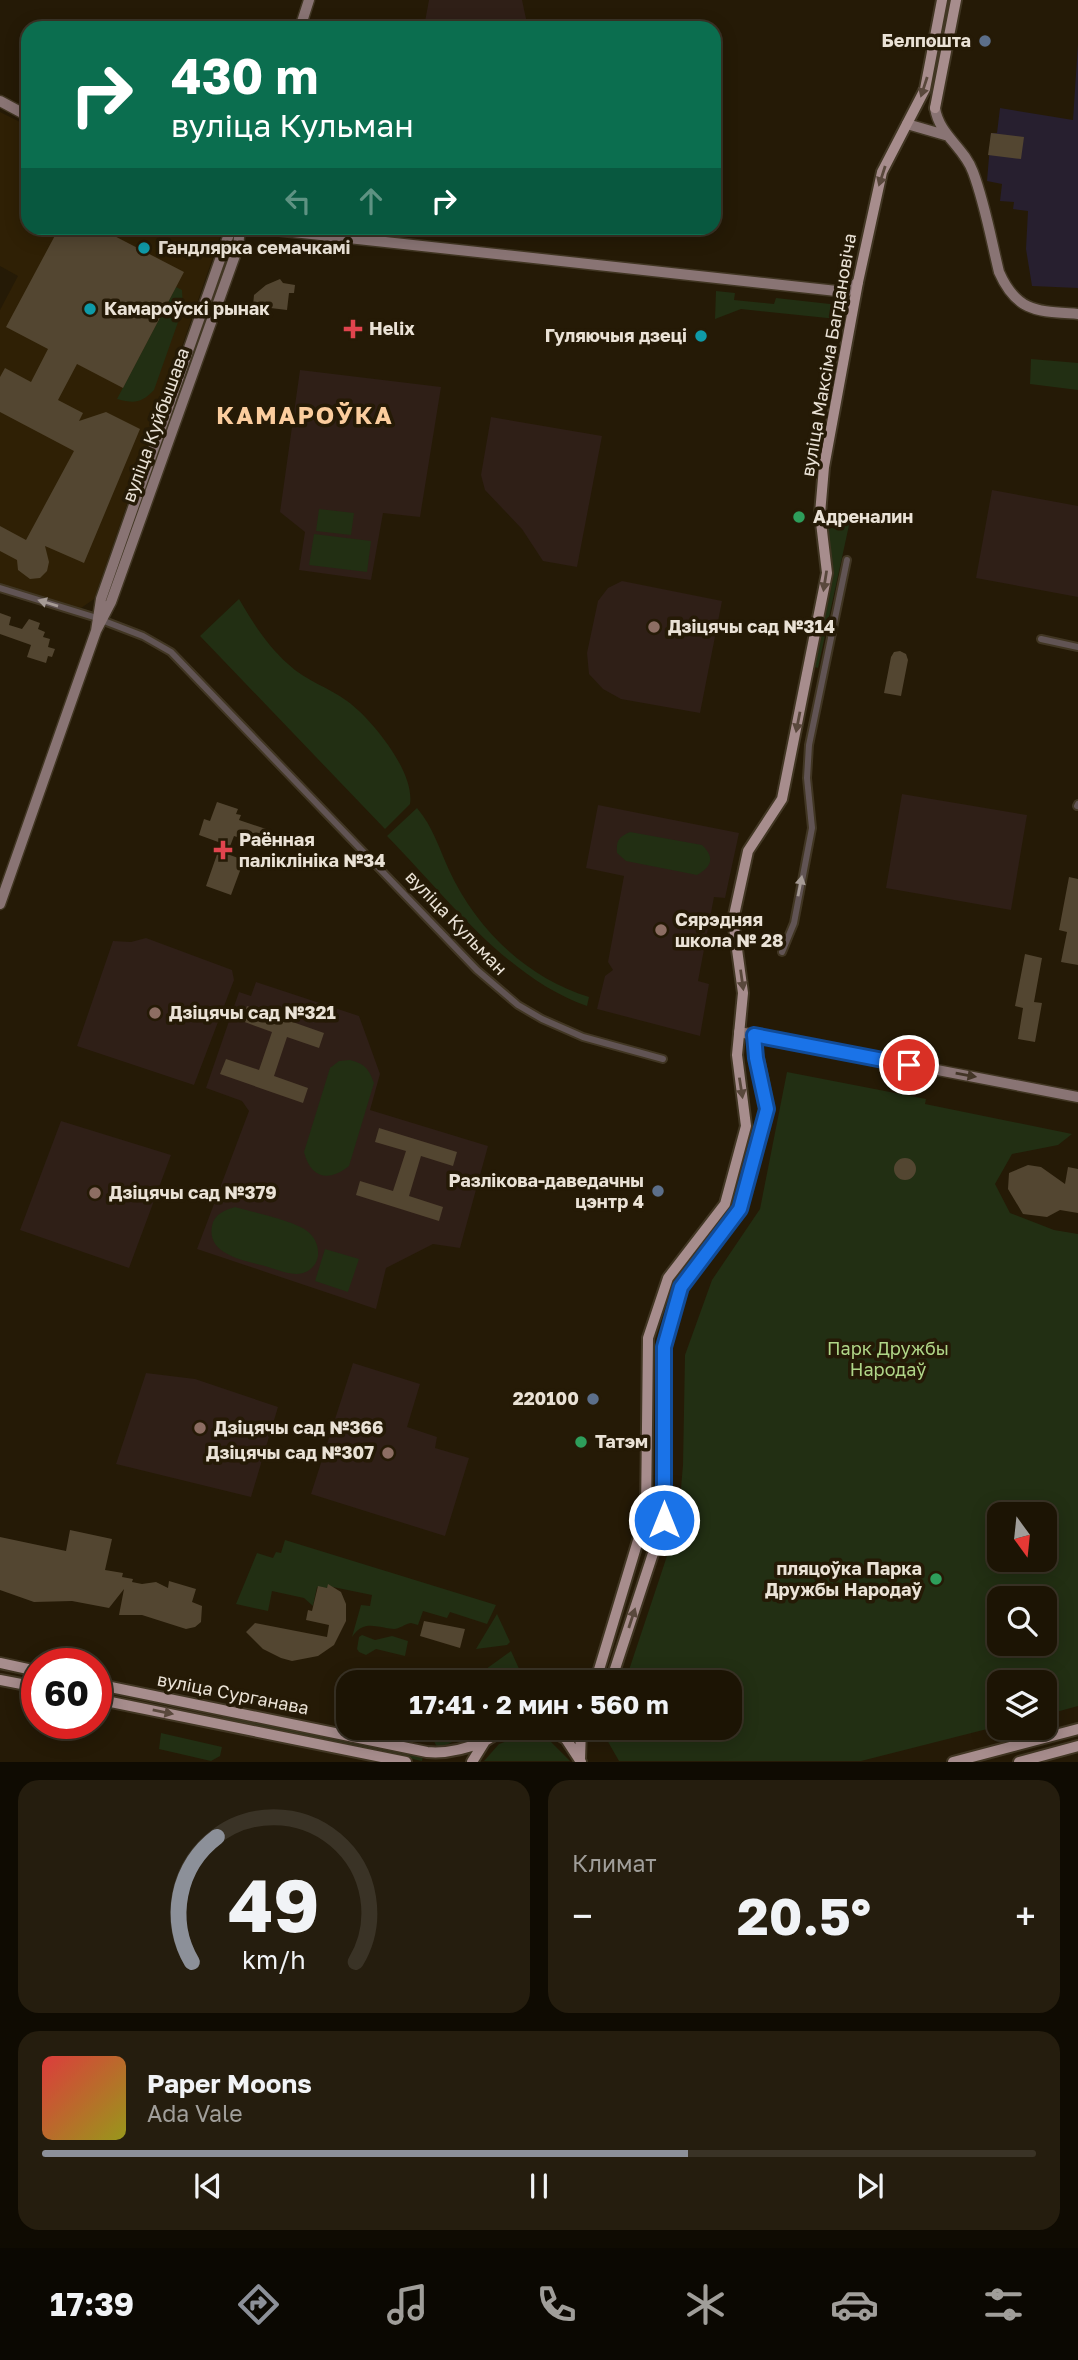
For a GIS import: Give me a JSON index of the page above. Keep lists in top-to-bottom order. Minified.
{"streets":{"main road":["вуліца Максіма Багдановіча","вуліца Куйбышава","вуліца Сурганава"],"street":["вуліца Кульман"]},"crossings":[["вуліца Куйбышава","вуліца Кульман"]],"districts":["КАМАРОЎКА"],"parks":["Парк Дружбы Народаў"],"places":{"other":["Белпошта","Гандлярка семачкамі","Камароўскі рынак","Гуляючыя дзеці","Адреналин","Дзіцячы сад №314","Сярэдняя школа № 28","Дзіцячы сад №321","Разлікова-даведачны цэнтр 4","Дзіцячы сад №379","220100","Дзіцячы сад №366","Татэм","Дзіцячы сад №307","пляцоўка Парка Дружбы Народаў"],"health":["Helix","Раённая паліклініка №34"]},"north":"bottom","page":{"turn":["430 m","вуліца Кульман"],"limit":"60","trip":"17:41 · 2 мин · 560 m","tile":"Климат","heat":["−","20.5°","+"],"song":["Paper Moons","Ada Vale"],"tabs":"17:39","gauge":["49","km/h"]}}
